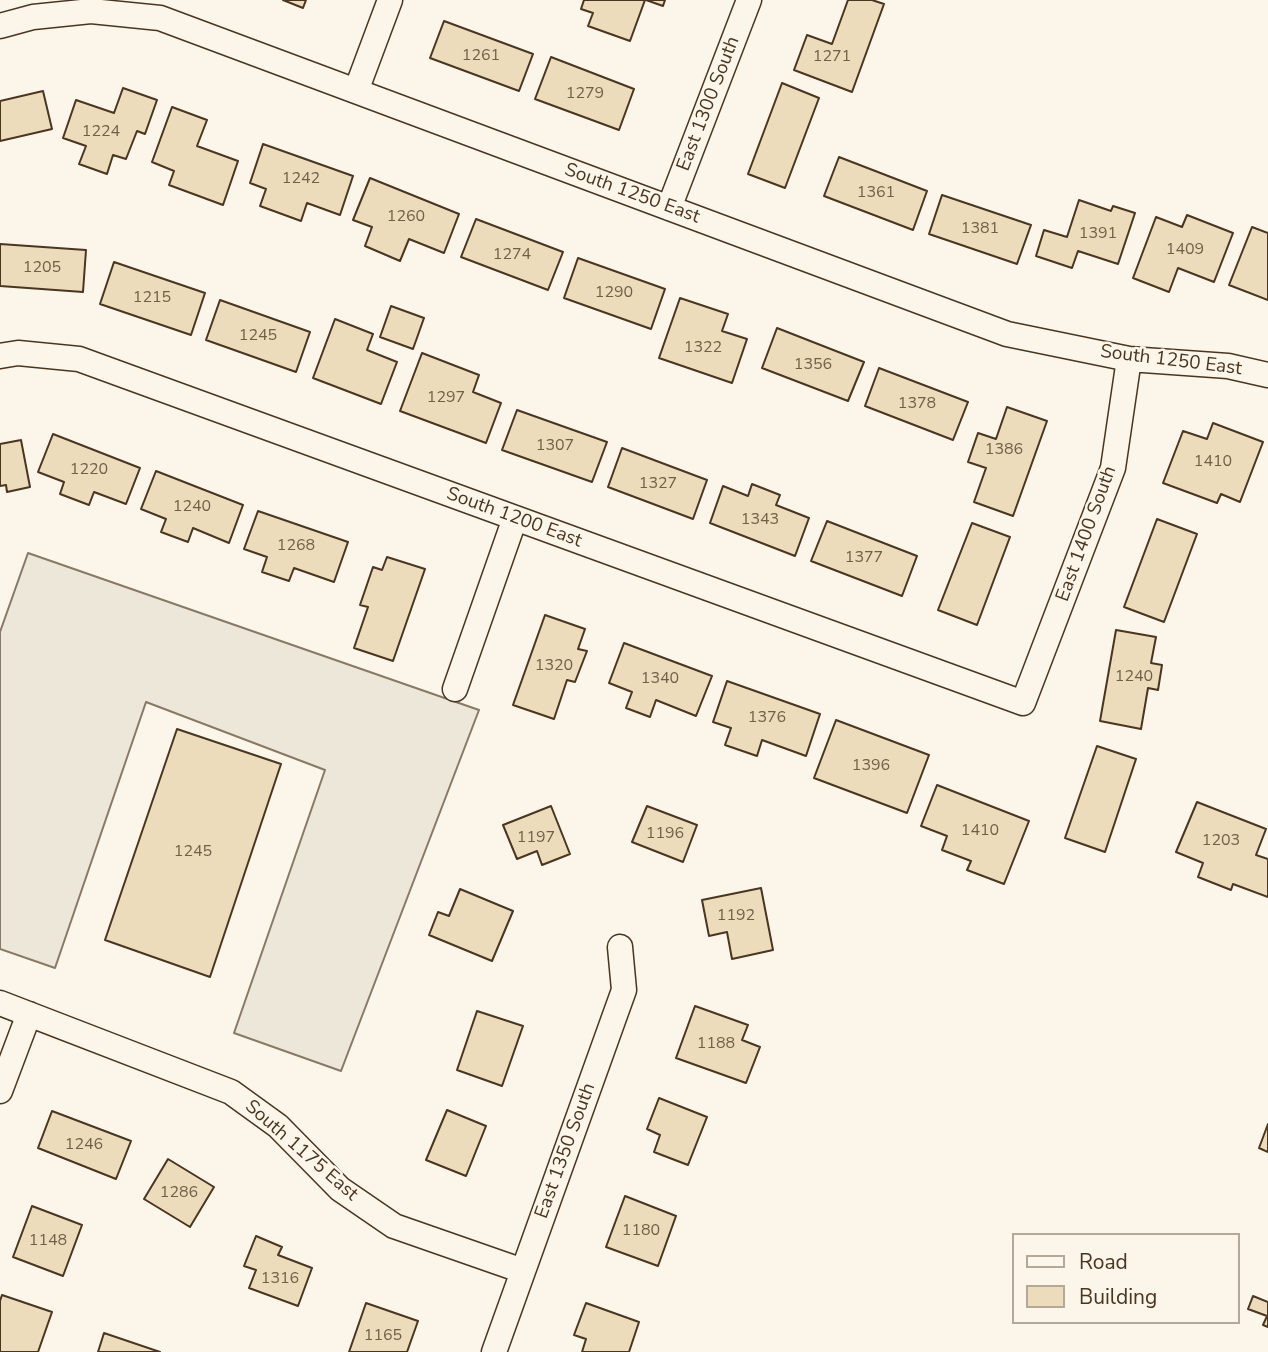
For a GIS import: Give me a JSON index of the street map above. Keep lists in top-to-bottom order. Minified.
{"streets":{"street":["East 1300 South","South 1250 East","South 1200 East","East 1400 South","South 1175 East","East 1350 South"]},"crossings":[["East 1300 South","South 1250 East"],["South 1250 East","East 1400 South"],["South 1200 East","East 1400 South"],["South 1175 East","East 1350 South"]],"house_numbers":["1261","1271","1279","1224","1242","1361","1260","1381","1391","1409","1274","1205","1290","1215","1245","1322","1356","1297","1378","1307","1386","1410","1220","1327","1240","1343","1268","1377","1320","1240","1340","1376","1396","1410","1196","1197","1203","1245","1192","1188","1246","1286","1180","1148","1316","1165"],"legend":["Road","Building"]}
